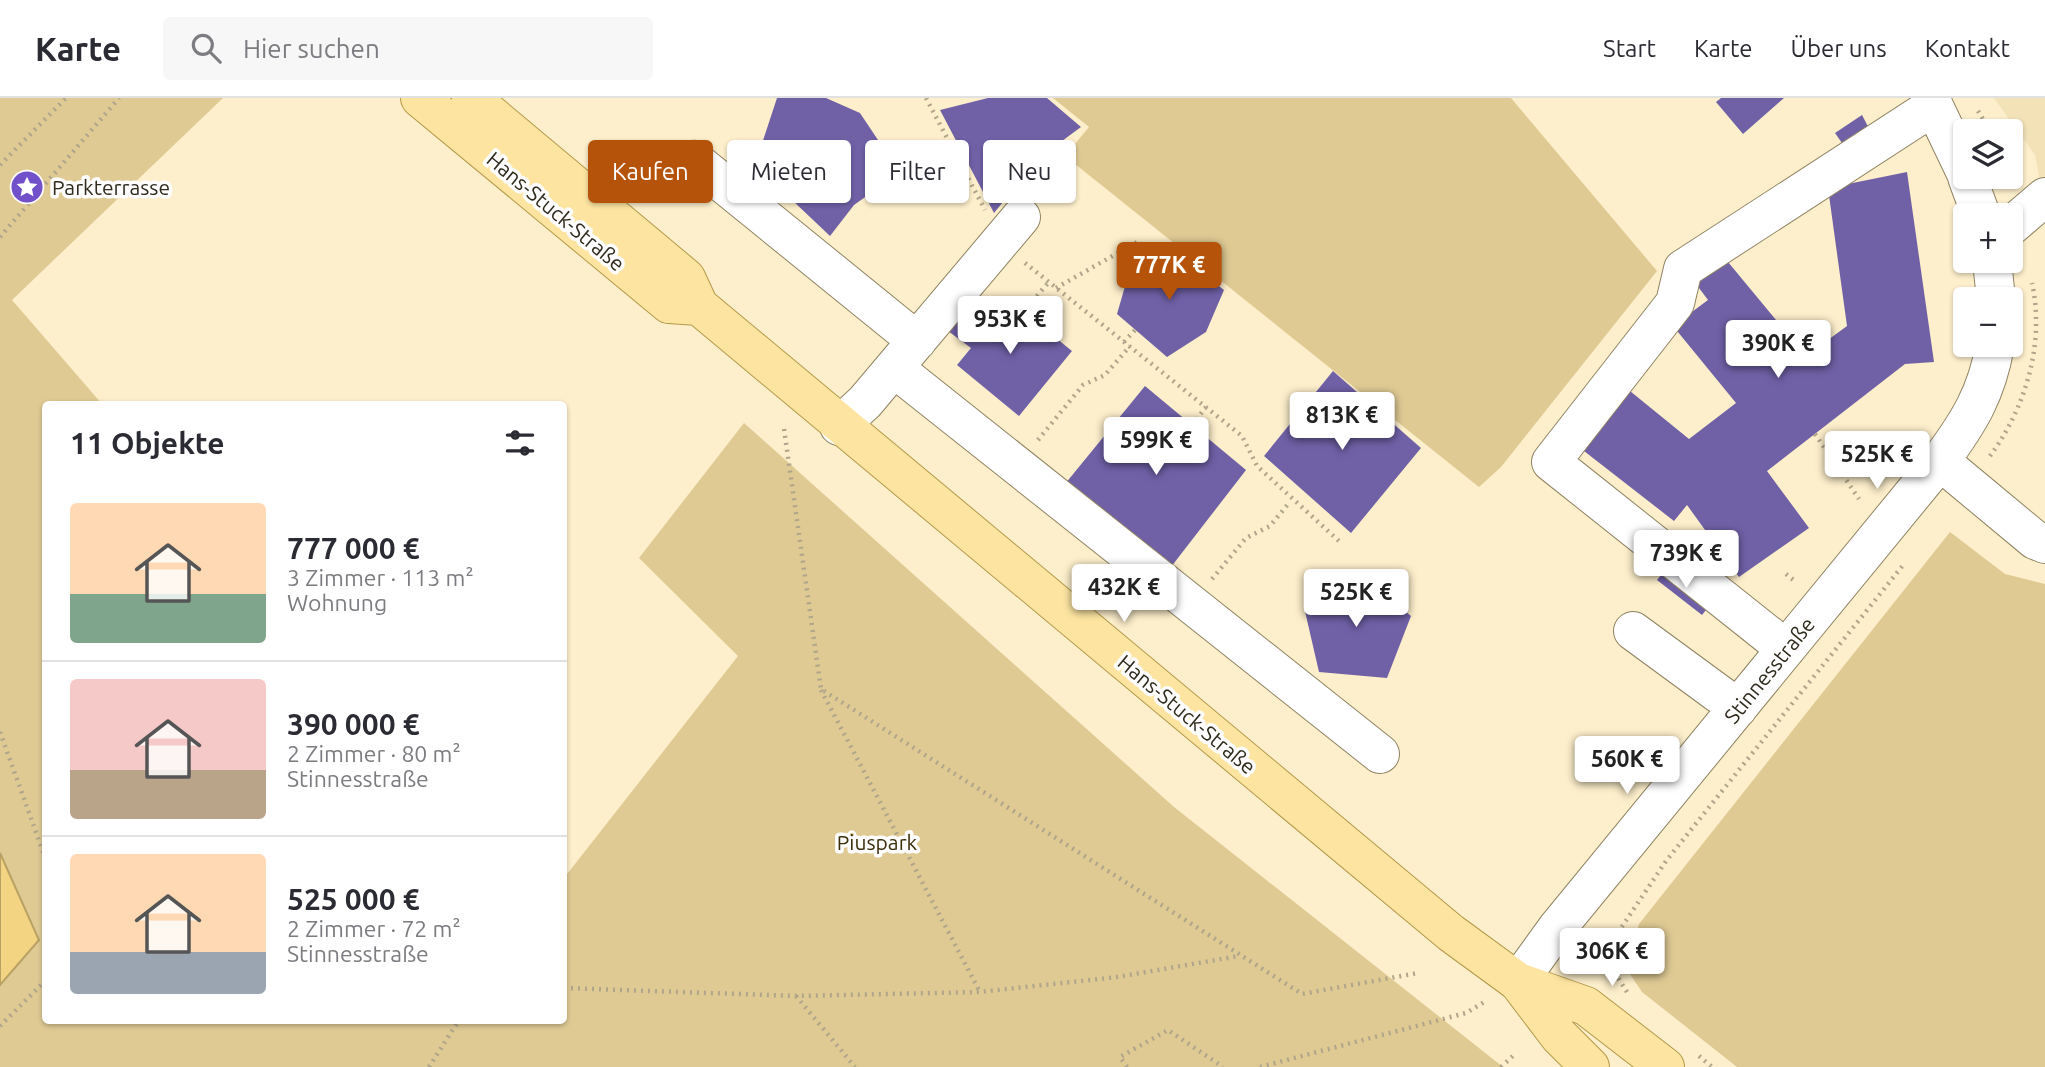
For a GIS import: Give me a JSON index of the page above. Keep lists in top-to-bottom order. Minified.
{"streets":{"main road":["Hans-Stuck-Straße"],"street":["Stinnesstraße"]},"crossings":[["Hans-Stuck-Straße","Stinnesstraße"]],"parks":["Piuspark"],"places":{"place":["Parkterrasse"]},"page":{"header":"Karte","search":"Hier suchen","nav":["Start","Karte","Über uns","Kontakt"],"map_buttons":["+","−"],"chip":["Kaufen","Mieten","Filter","Neu"],"price":["777K €","953K €","390K €","813K €","599K €","525K €","739K €","432K €","525K €","560K €","306K €"],"heading":"11 Objekte","list":[{"name":"777 000 €","note":"3 Zimmer · 113 m² · Wohnung"},{"name":"390 000 €","note":"2 Zimmer · 80 m² · Stinnesstraße"},{"name":"525 000 €","note":"2 Zimmer · 72 m² · Stinnesstraße"}]}}
